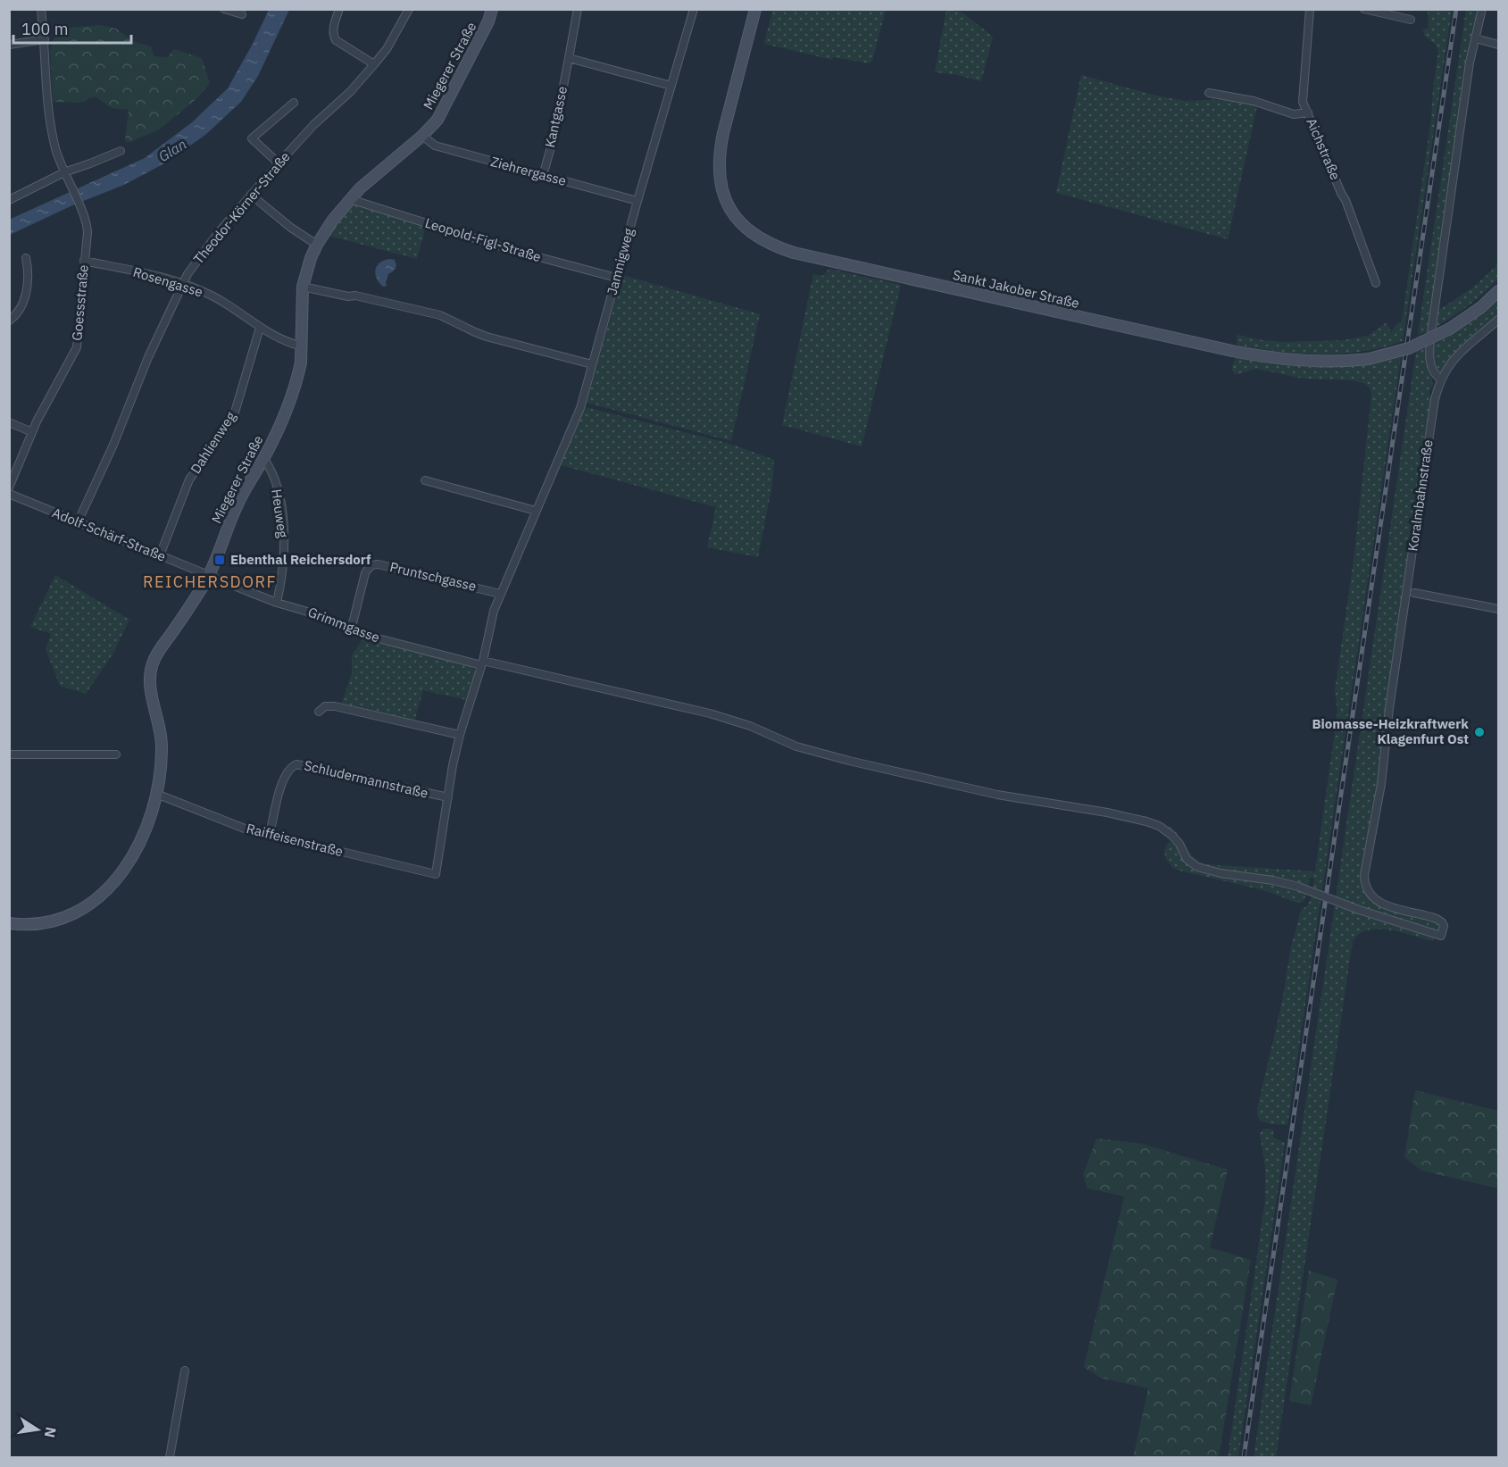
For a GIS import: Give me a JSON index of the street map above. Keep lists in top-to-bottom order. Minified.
{"streets":{"main road":["Miegerer Straße","Sankt Jakober Straße"],"street":["Kantgasse","Aichstraße","Ziehrergasse","Theodor-Körner-Straße","Leopold-Figl-Straße","Jamnigweg","Rosengasse","Goessstraße","Dahlienweg","Koralmbahnstraße","Heuweg","Adolf-Schärf-Straße","Pruntschgasse","Grimmgasse","Schludermannstraße","Raiffeisenstraße"]},"crossings":[["Miegerer Straße","Ziehrergasse"],["Miegerer Straße","Leopold-Figl-Straße"],["Miegerer Straße","Rosengasse"],["Miegerer Straße","Heuweg"],["Miegerer Straße","Adolf-Schärf-Straße"],["Miegerer Straße","Grimmgasse"],["Miegerer Straße","Raiffeisenstraße"],["Kantgasse","Ziehrergasse"],["Ziehrergasse","Jamnigweg"],["Theodor-Körner-Straße","Rosengasse"],["Theodor-Körner-Straße","Adolf-Schärf-Straße"],["Leopold-Figl-Straße","Jamnigweg"],["Jamnigweg","Pruntschgasse"],["Jamnigweg","Grimmgasse"],["Jamnigweg","Schludermannstraße"],["Jamnigweg","Raiffeisenstraße"],["Rosengasse","Goessstraße"],["Rosengasse","Dahlienweg"],["Dahlienweg","Adolf-Schärf-Straße"],["Koralmbahnstraße","Grimmgasse"],["Heuweg","Grimmgasse"],["Adolf-Schärf-Straße","Grimmgasse"],["Pruntschgasse","Grimmgasse"],["Schludermannstraße","Raiffeisenstraße"]],"districts":["REICHERSDORF"],"water":["Glan"],"places":{"transit":["Ebenthal Reichersdorf"],"other":["Biomasse-Heizkraftwerk Klagenfurt Ost"]},"scale_bar":"100 m","north":"right"}
